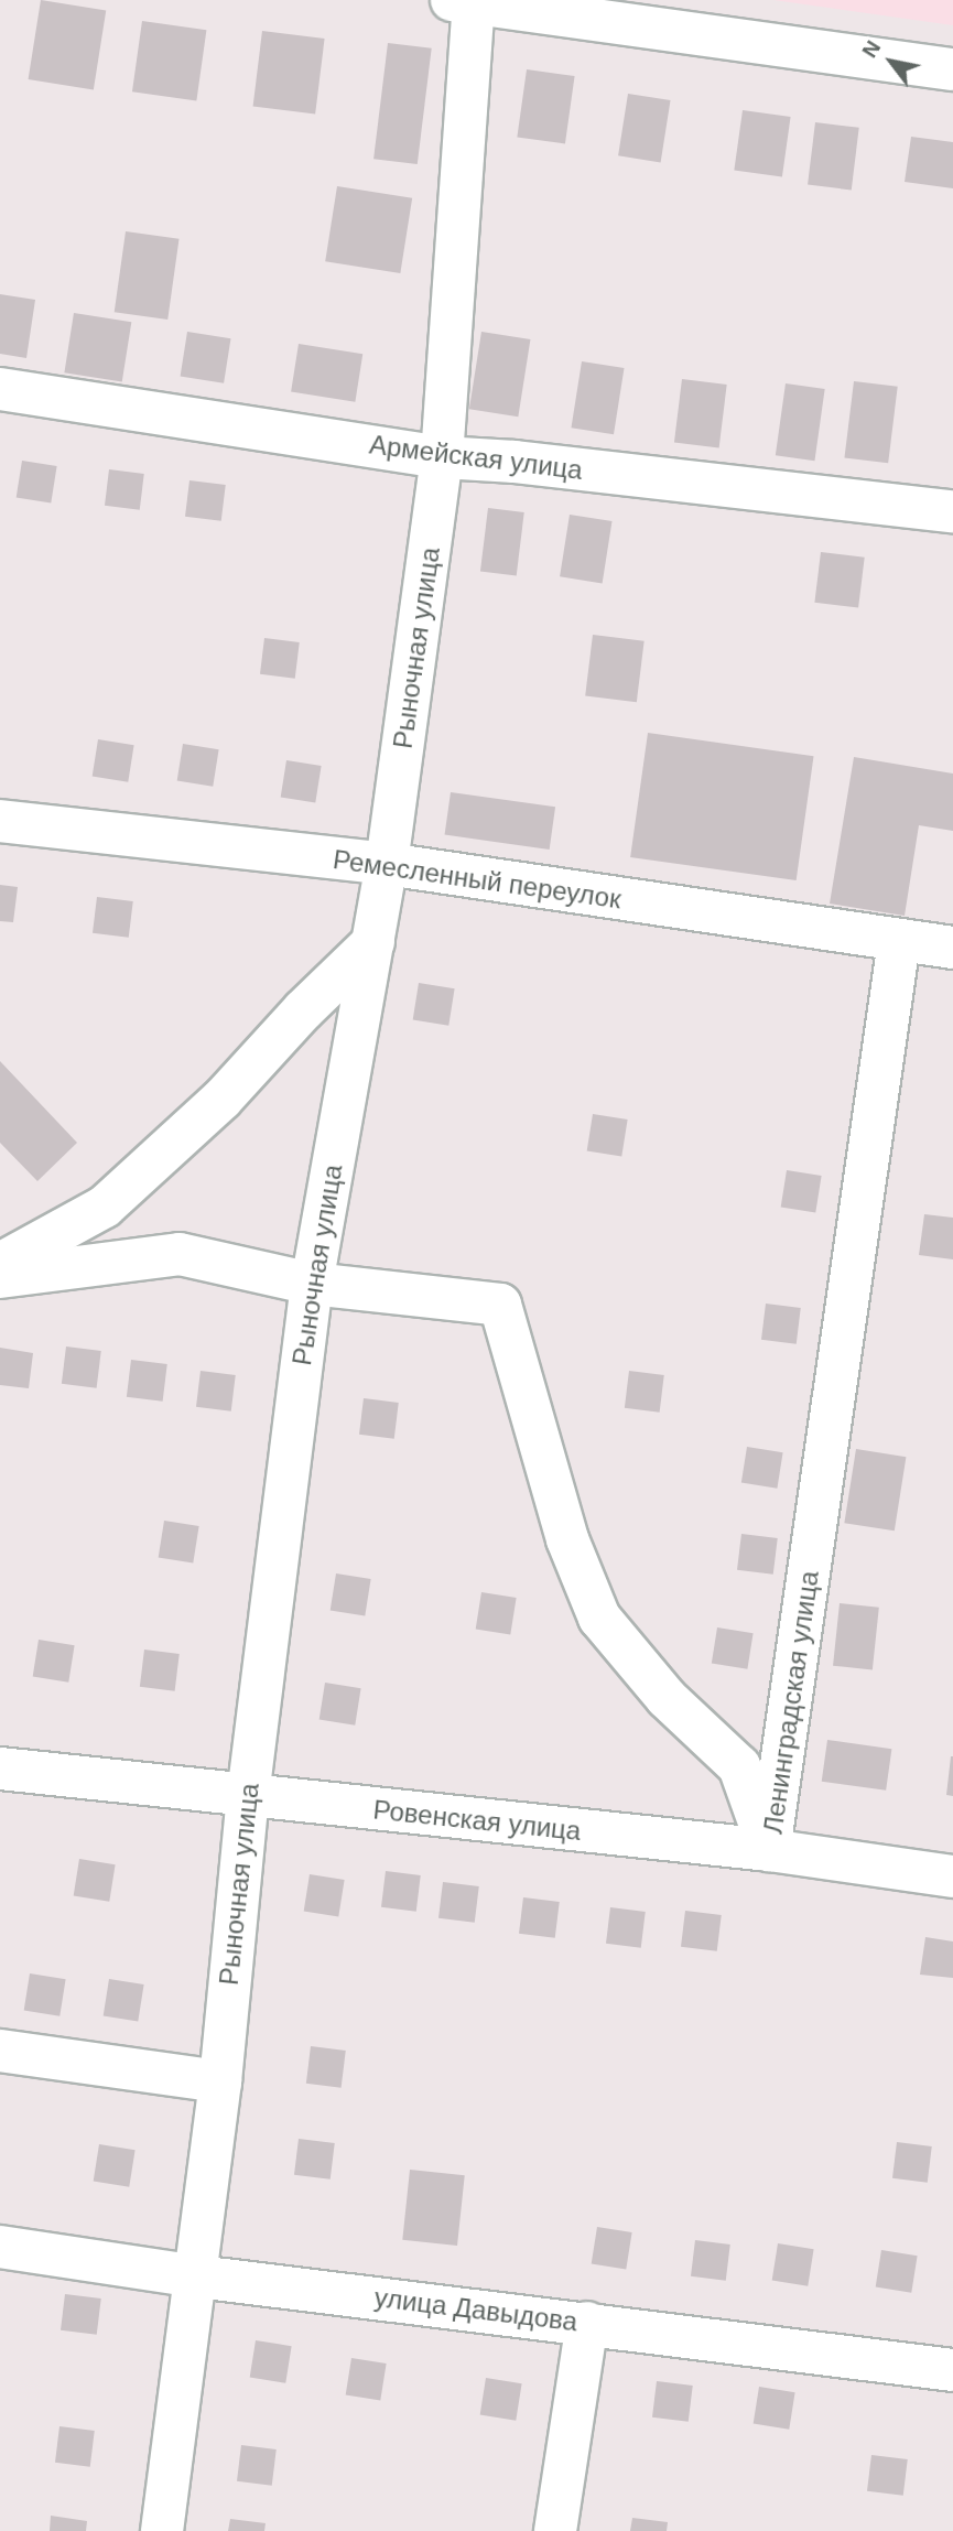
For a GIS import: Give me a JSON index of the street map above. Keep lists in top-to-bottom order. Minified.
{"streets":{"street":["Армейская улица","Рыночная улица","Ремесленный переулок","Ленинградская улица","Ровенская улица","улица Давыдова"]},"crossings":[["Армейская улица","Рыночная улица"],["Рыночная улица","Ремесленный переулок"],["Рыночная улица","Ленинградская улица"],["Рыночная улица","Ровенская улица"],["Рыночная улица","улица Давыдова"],["Ремесленный переулок","Ленинградская улица"],["Ленинградская улица","Ровенская улица"]],"north":"top left"}
